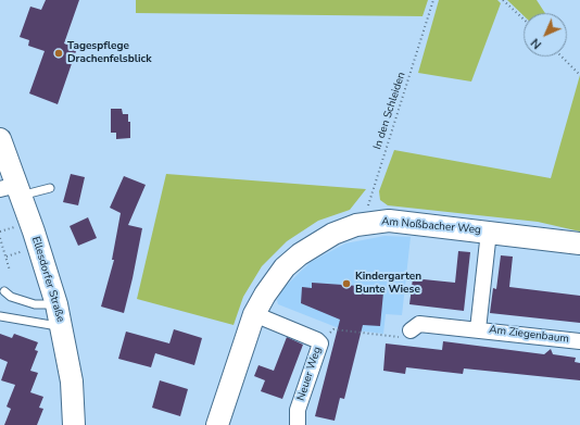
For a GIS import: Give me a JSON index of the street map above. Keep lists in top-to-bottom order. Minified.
{"streets":{"street":["Am Noßbacher Weg","Ellesdorfer Straße","Am Ziegenbaum","Neuer Weg"],"path":["In den Schleiden"]},"crossings":[["In den Schleiden","Am Noßbacher Weg"],["Am Noßbacher Weg","Am Ziegenbaum"],["Am Noßbacher Weg","Neuer Weg"]],"places":["Tagespflege Drachenfelsblick","Kindergarten Bunte Wiese"],"north":"bottom left"}
